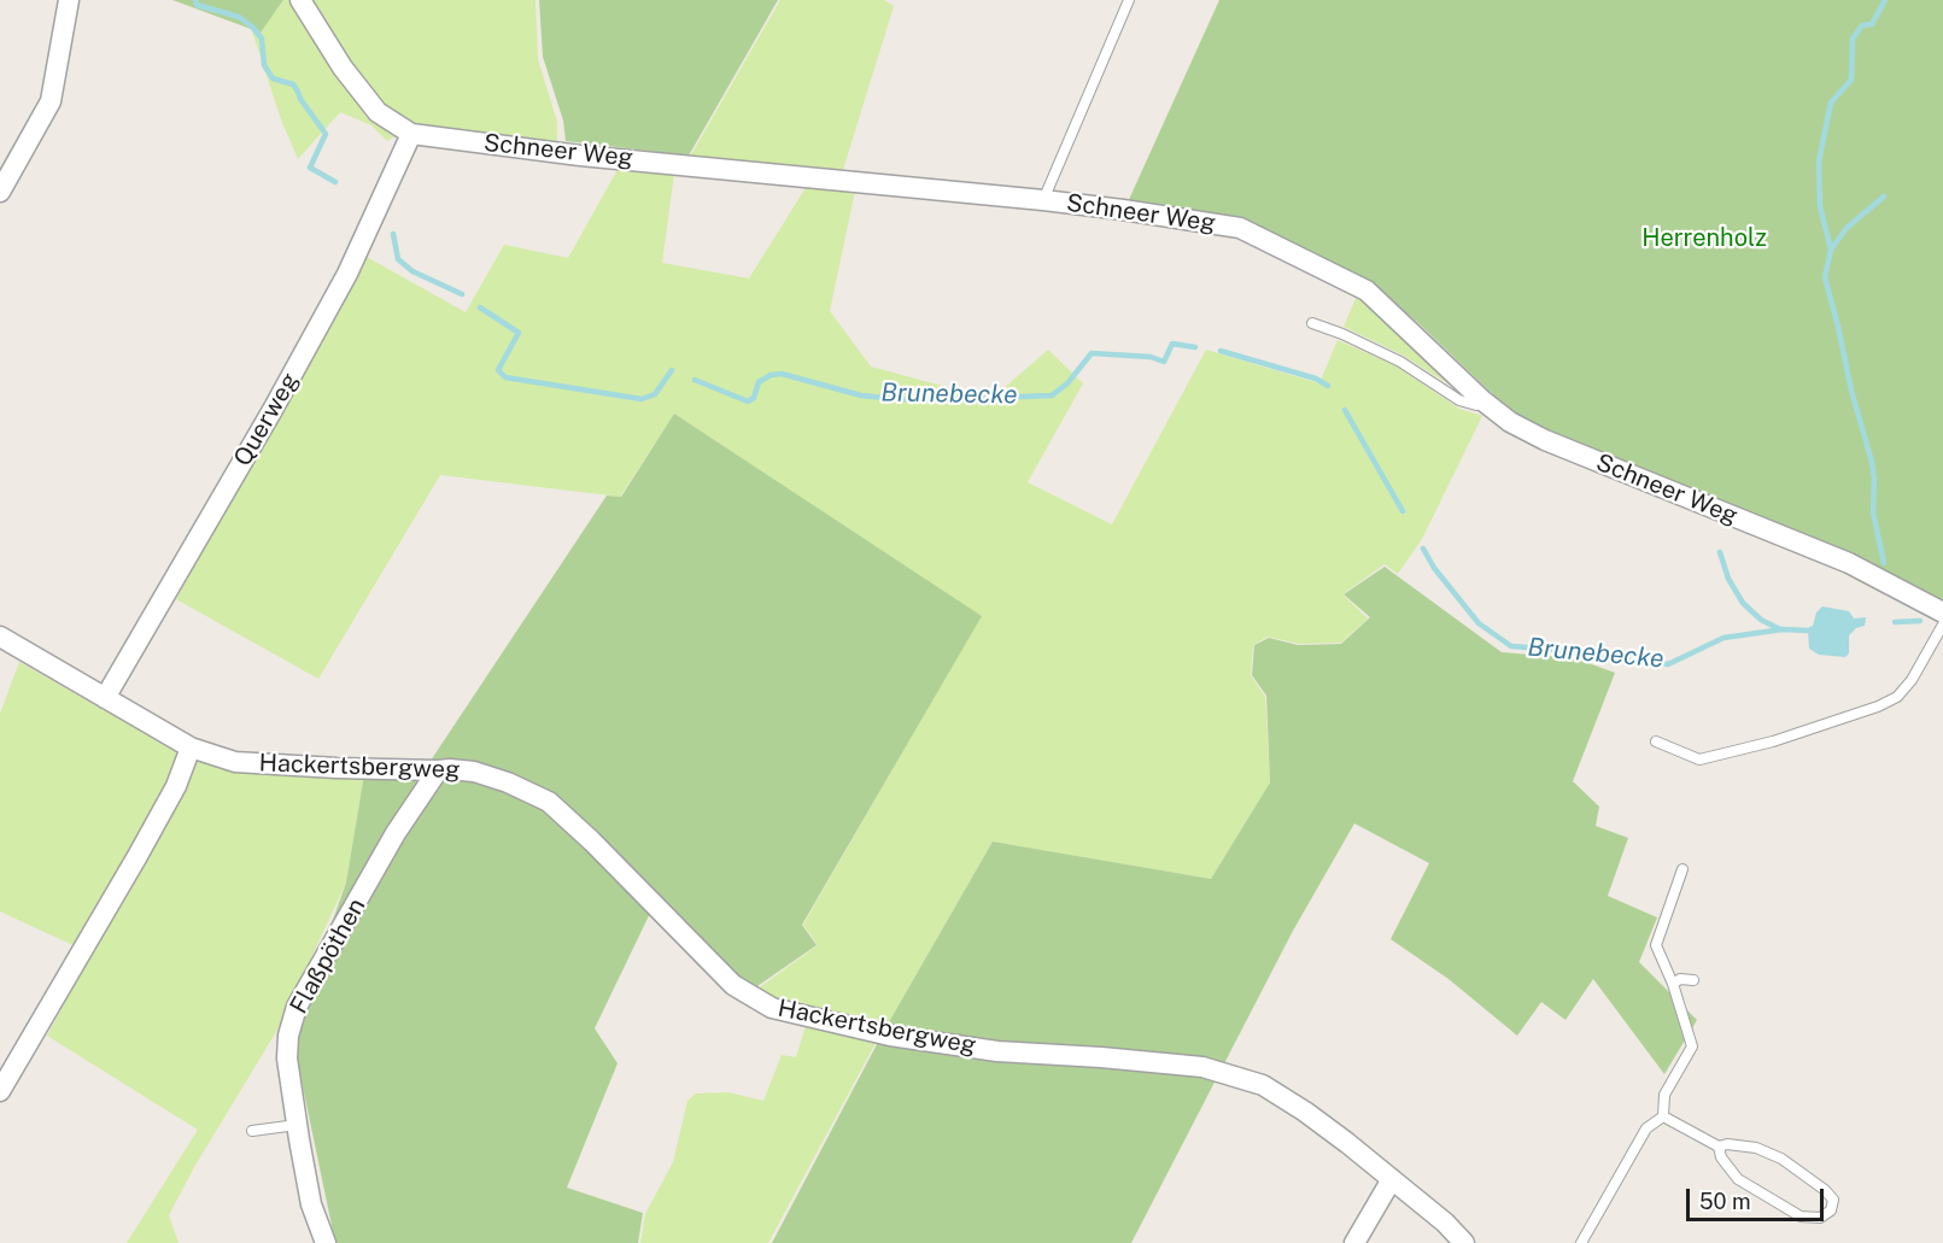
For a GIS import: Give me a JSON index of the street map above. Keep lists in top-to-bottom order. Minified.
{"streets":{"street":["Schneer Weg","Querweg","Hackertsbergweg","Flaßpöthen"]},"crossings":[["Schneer Weg","Querweg"],["Querweg","Hackertsbergweg"],["Hackertsbergweg","Flaßpöthen"]],"water":["Brunebecke"],"parks":["Herrenholz"],"scale_bar":"50 m"}
